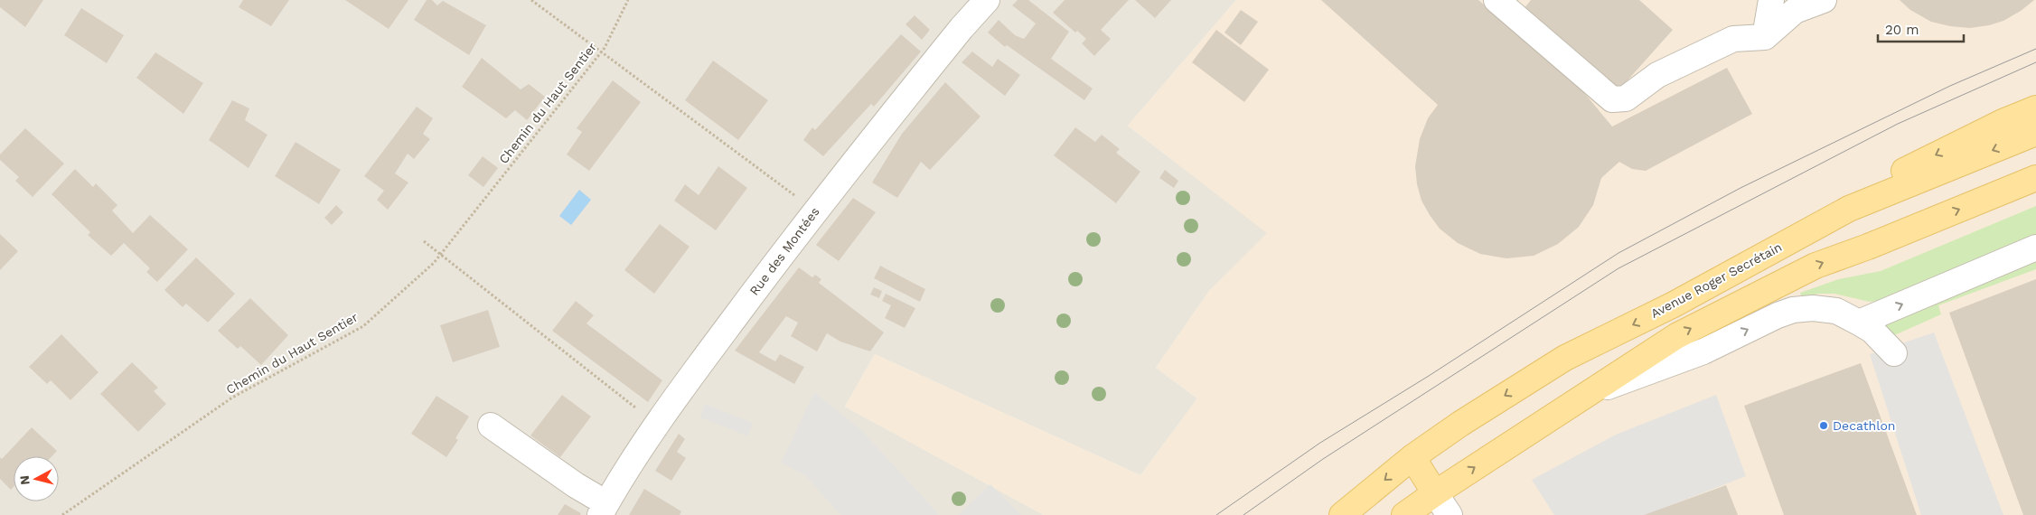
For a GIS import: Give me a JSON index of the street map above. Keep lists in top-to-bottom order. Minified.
{"streets":{"main road":["Avenue Roger Secrétain"],"street":["Rue des Montées"],"path":["Chemin du Haut Sentier"]},"places":["Decathlon"],"scale_bar":"20 m","north":"left"}
